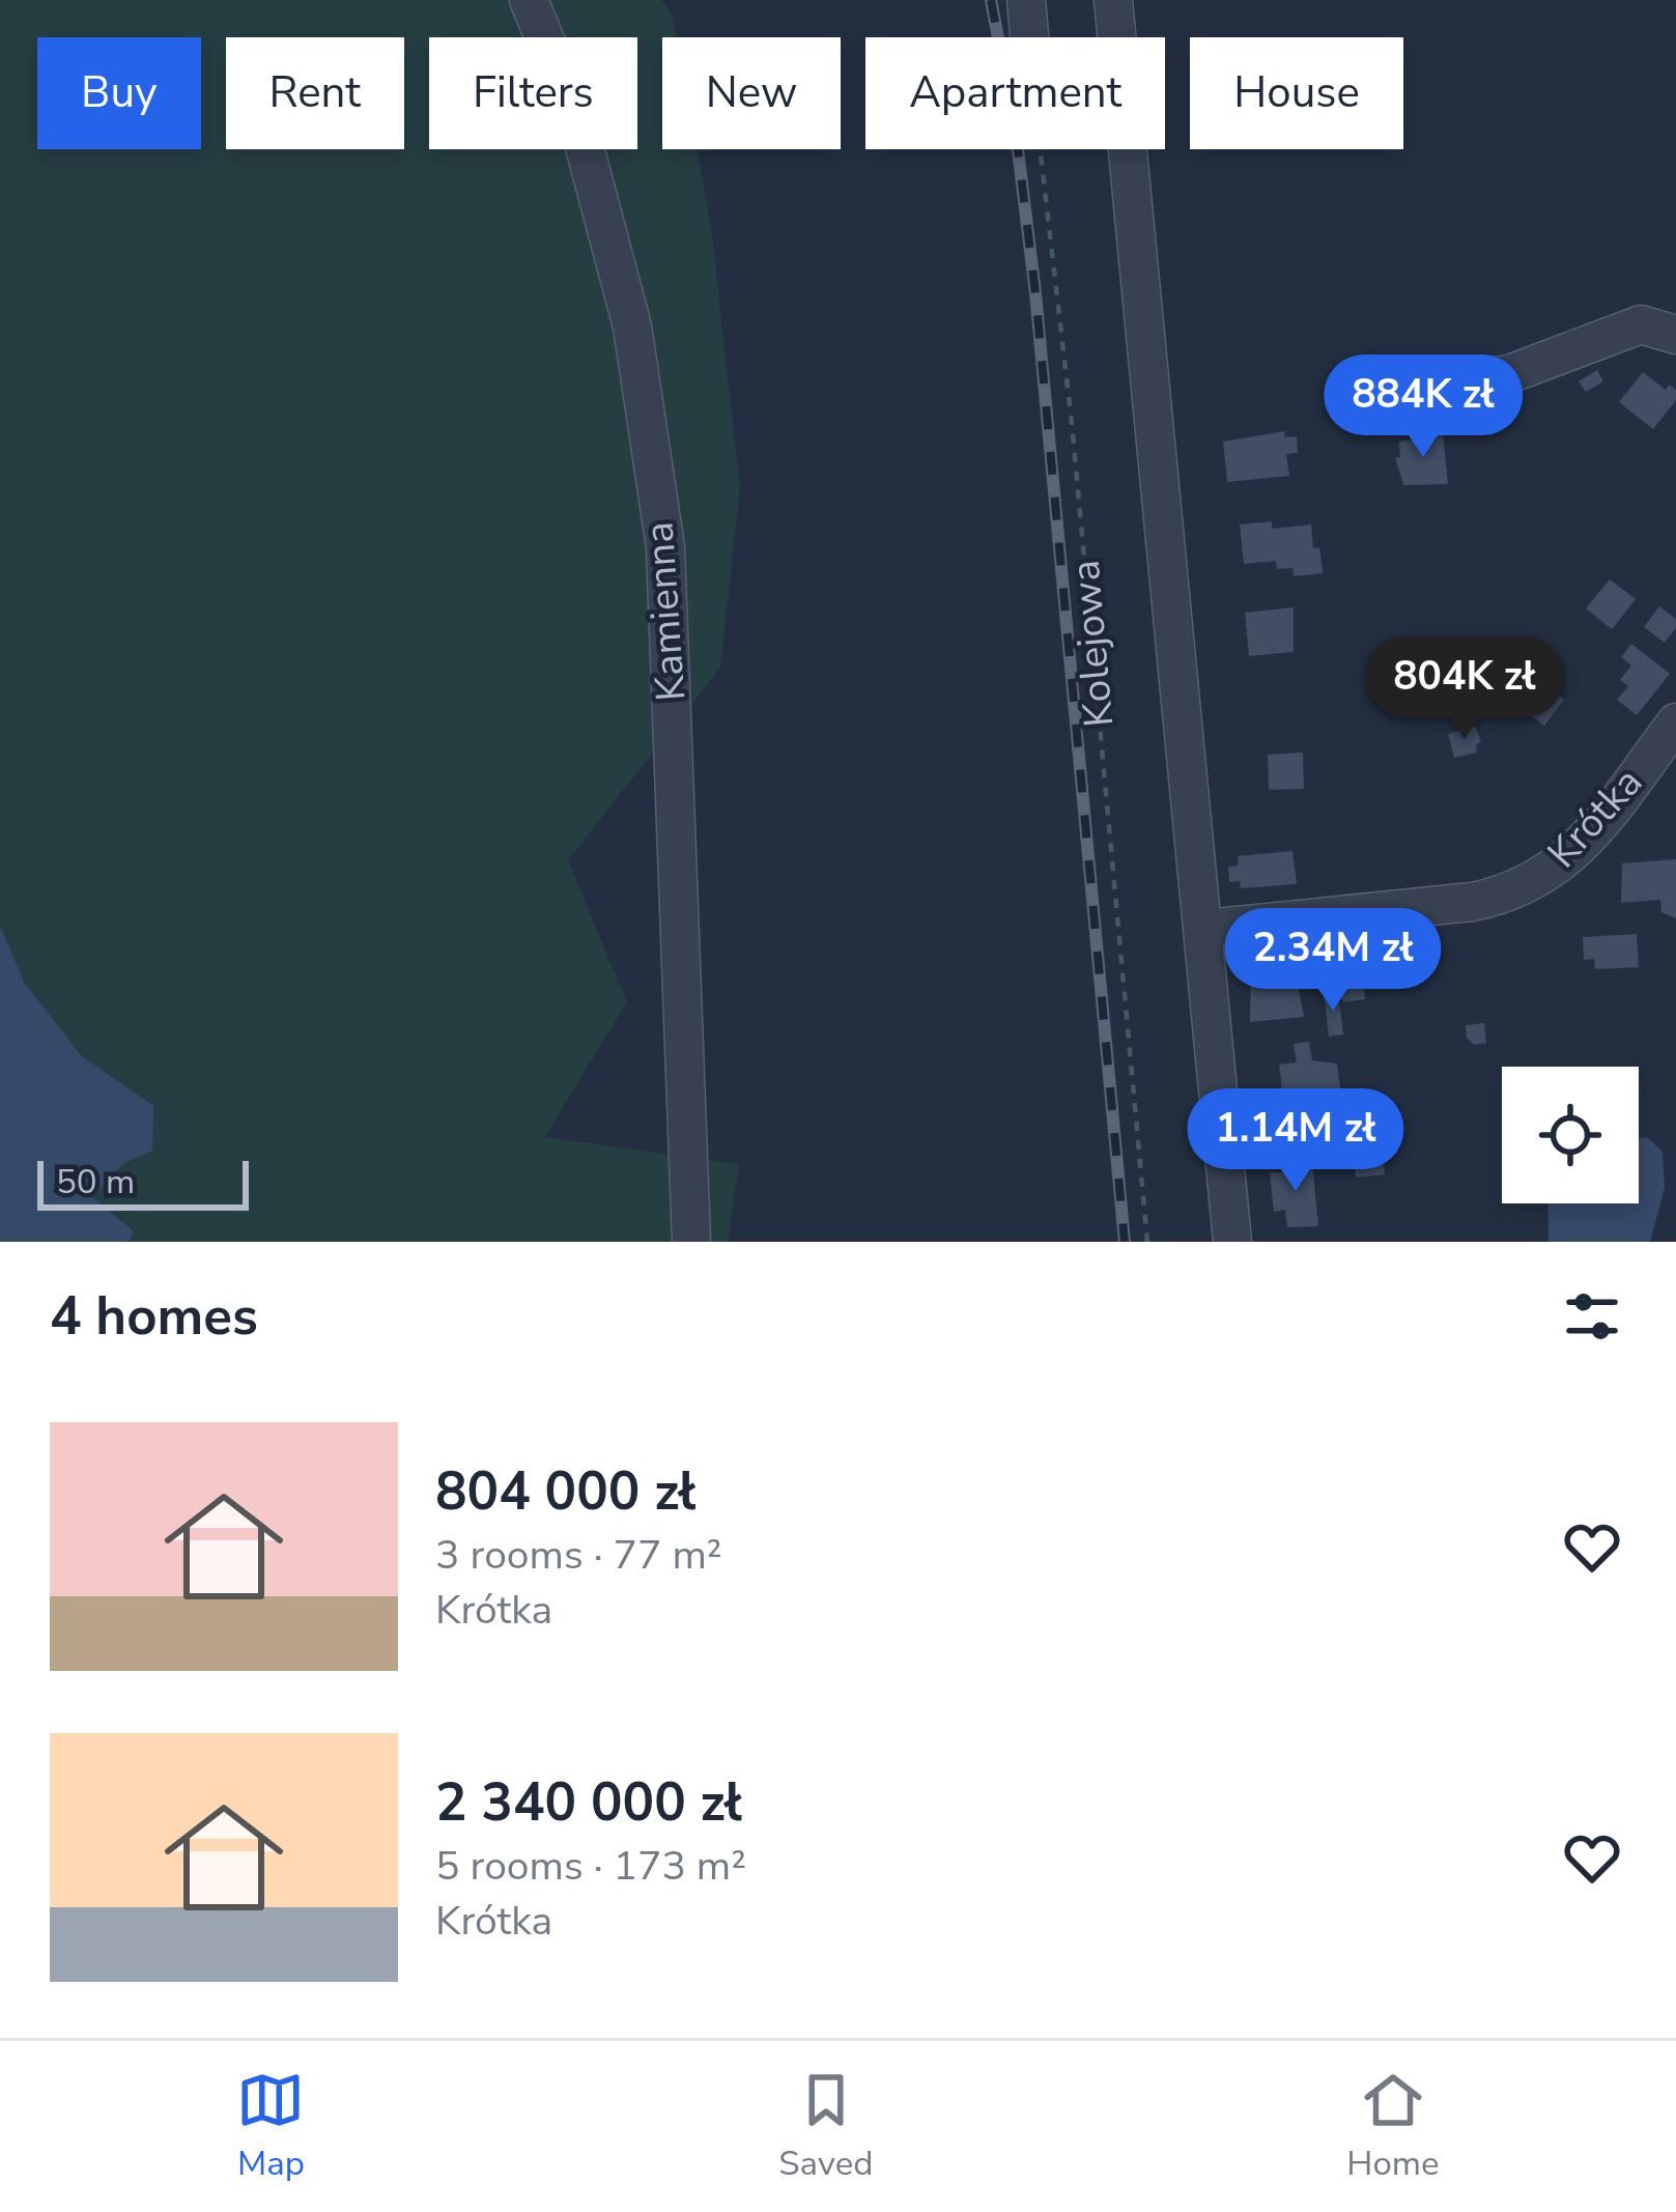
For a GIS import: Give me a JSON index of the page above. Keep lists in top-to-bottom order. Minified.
{"streets":{"street":["Kamienna","Kolejowa","Krótka"]},"crossings":[["Kolejowa","Krótka"]],"scale_bar":"50 m","page":{"chip":["Buy","Rent","Filters","New","Apartment","House"],"price":["884K zł","804K zł","2.34M zł","1.14M zł"],"scale":"50 m","heading":"4 homes","list":[{"name":"804 000 zł","note":"3 rooms · 77 m² · Krótka"},{"name":"2 340 000 zł","note":"5 rooms · 173 m² · Krótka"}],"tabs":["Map","Saved","Home"]}}
